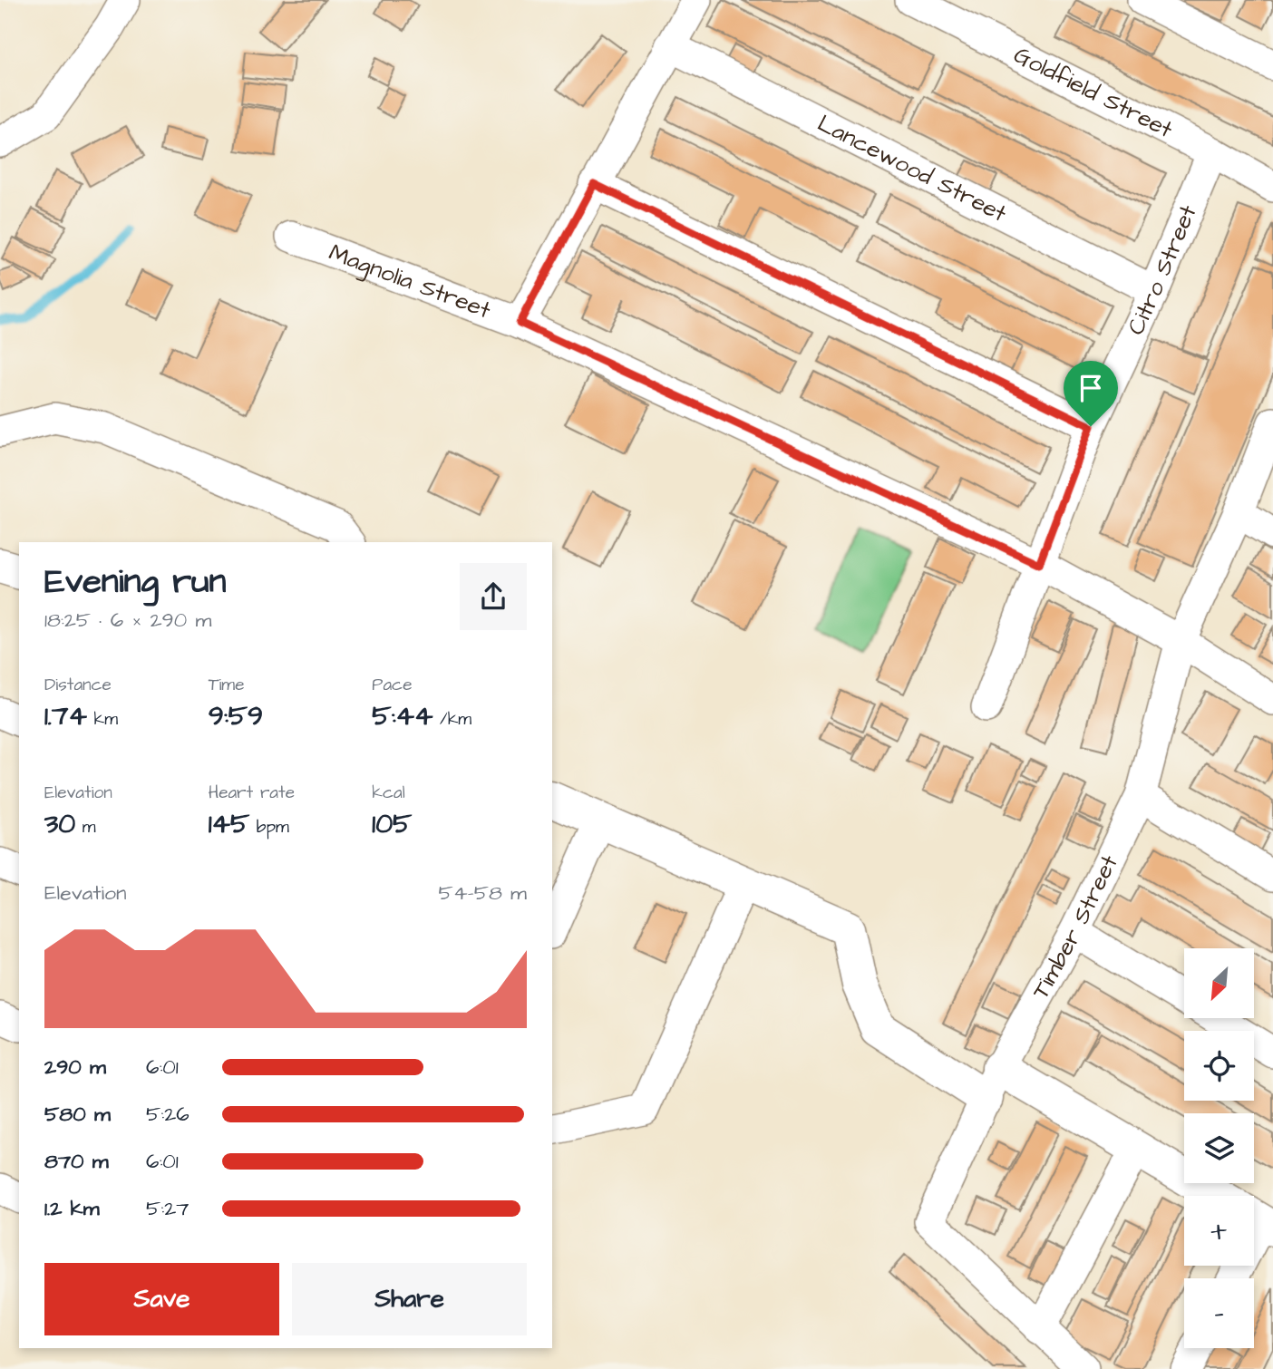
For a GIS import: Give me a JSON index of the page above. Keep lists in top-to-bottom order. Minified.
{"streets":{"street":["Goldfield Street","Lancewood Street","Citro Street","Magnolia Street","Timber Street"]},"crossings":[["Goldfield Street","Citro Street"],["Lancewood Street","Citro Street"],["Citro Street","Magnolia Street"],["Magnolia Street","Timber Street"]],"north":"bottom left","page":{"heading":["Evening run","18:25 · 6 × 290 m"],"stats":[["Distance","1.74 km"],["Time","9:59"],["Pace","5:44 /km"],["Elevation","30 m"],["Heart rate","145 bpm"],["kcal","105"]],"chart":["Elevation","54–58 m"],"map_buttons":["+","−"],"list":[{"name":"290 m","note":"6:01"},{"name":"580 m","note":"5:26"},{"name":"870 m","note":"6:01"},{"name":"1.2 km","note":"5:27"}],"buttons":["Save","Share"]}}
